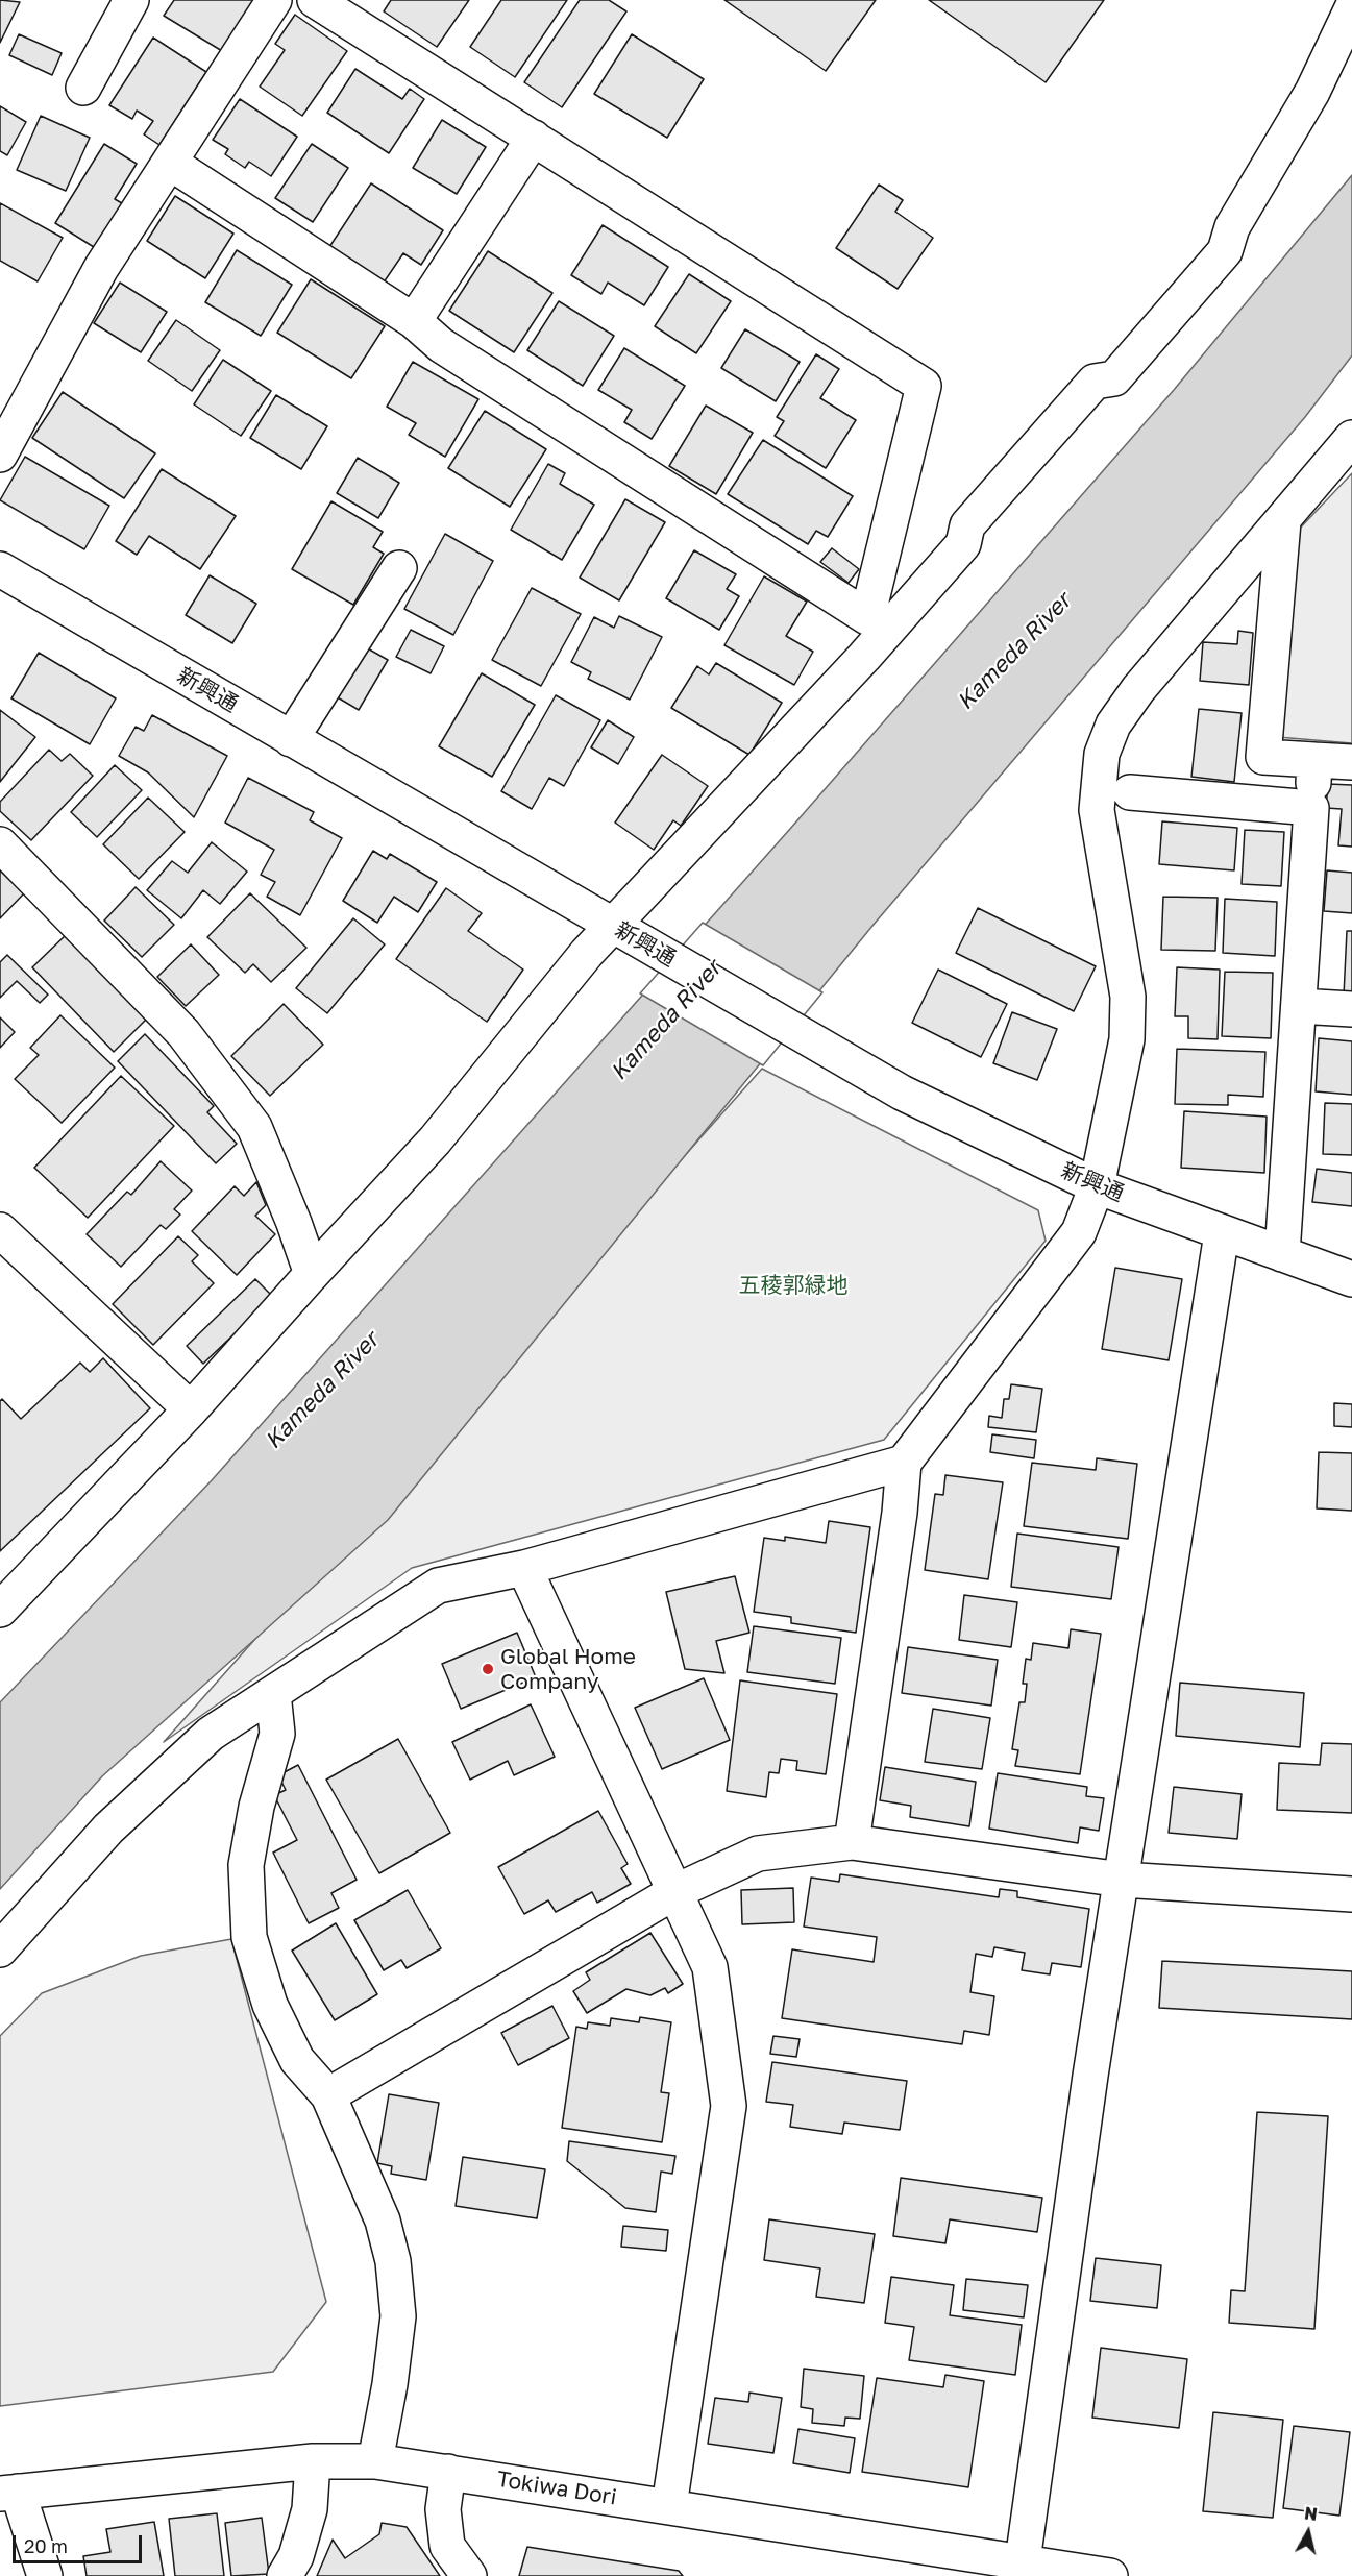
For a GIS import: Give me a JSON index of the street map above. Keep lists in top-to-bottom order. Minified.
{"streets":{"street":["新興通","Tokiwa Dori"]},"water":["Kameda River"],"parks":["五稜郭緑地"],"places":["Global Home Company"],"scale_bar":"20 m","north":"top"}
